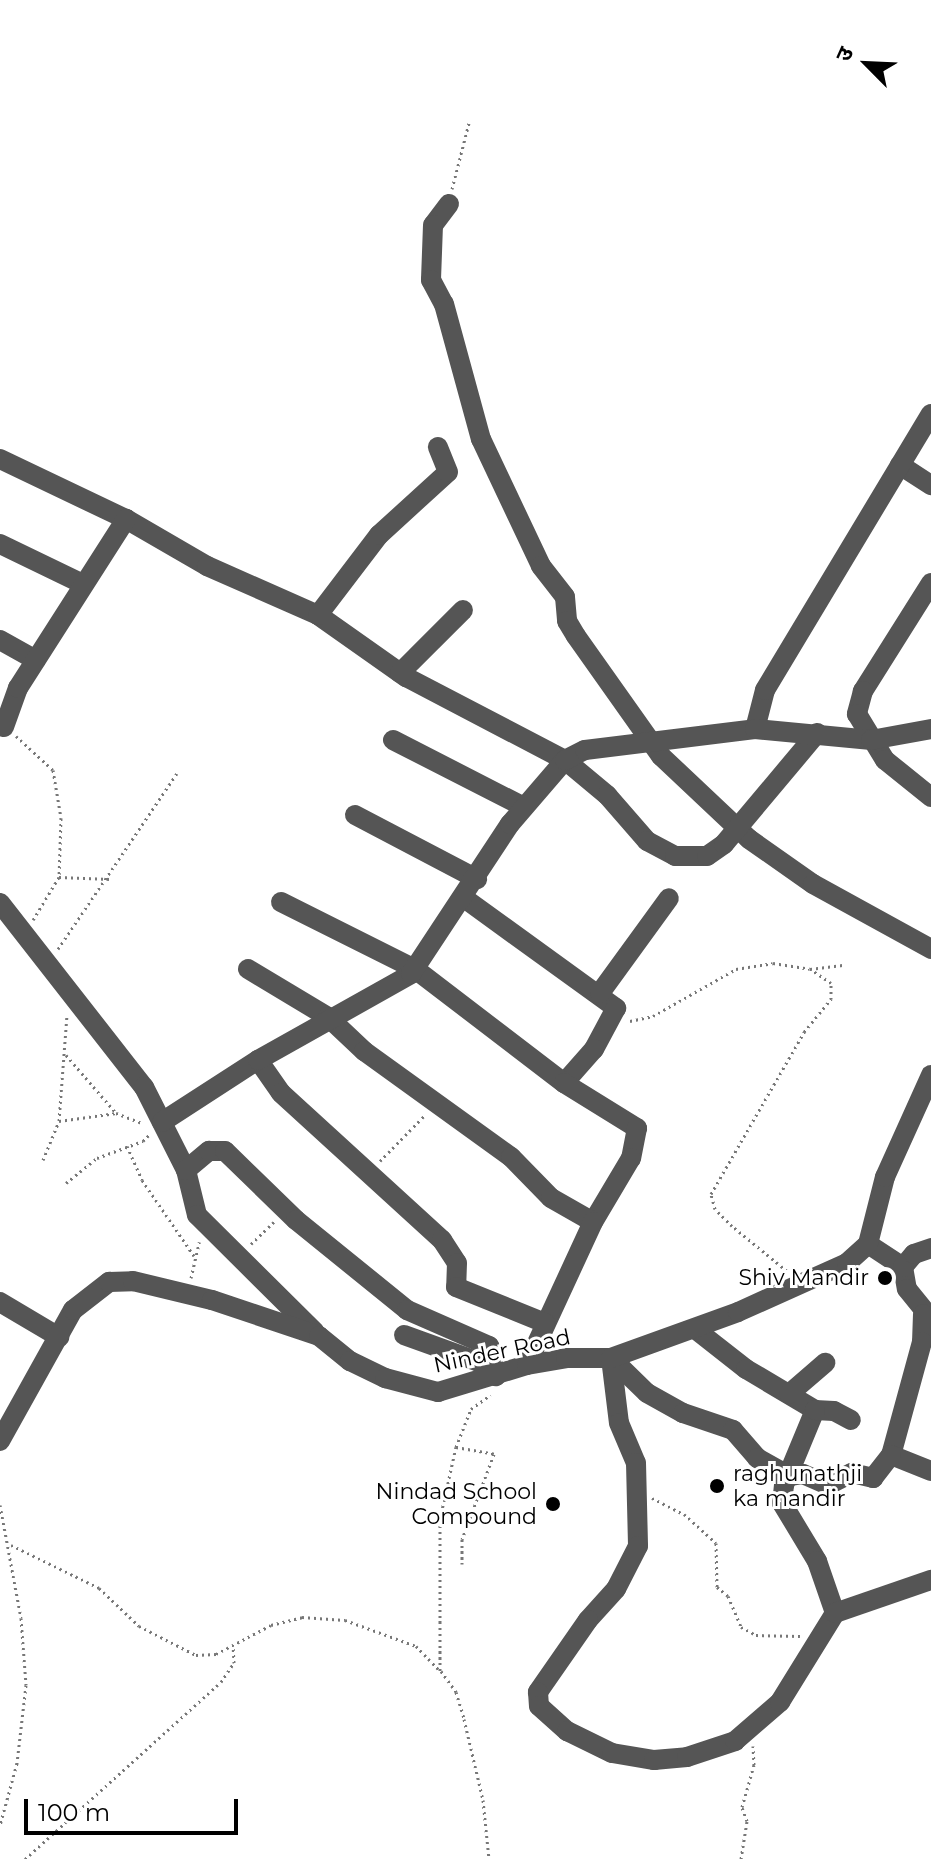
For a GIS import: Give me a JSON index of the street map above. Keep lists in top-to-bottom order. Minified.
{"streets":{"street":["Ninder Road"]},"places":["Shiv Mandir","raghunathji ka mandir","Nindad School Compound"],"scale_bar":"100 m","north":"top left"}
